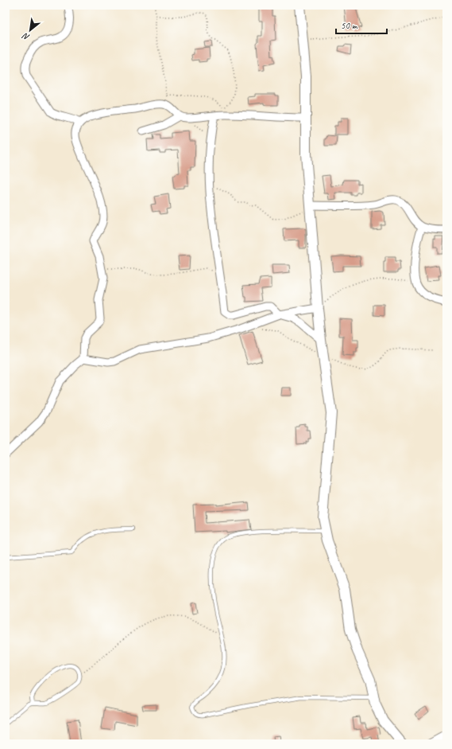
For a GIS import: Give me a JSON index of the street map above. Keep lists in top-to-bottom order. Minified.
{"scale_bar":"50 m","north":"bottom left"}
